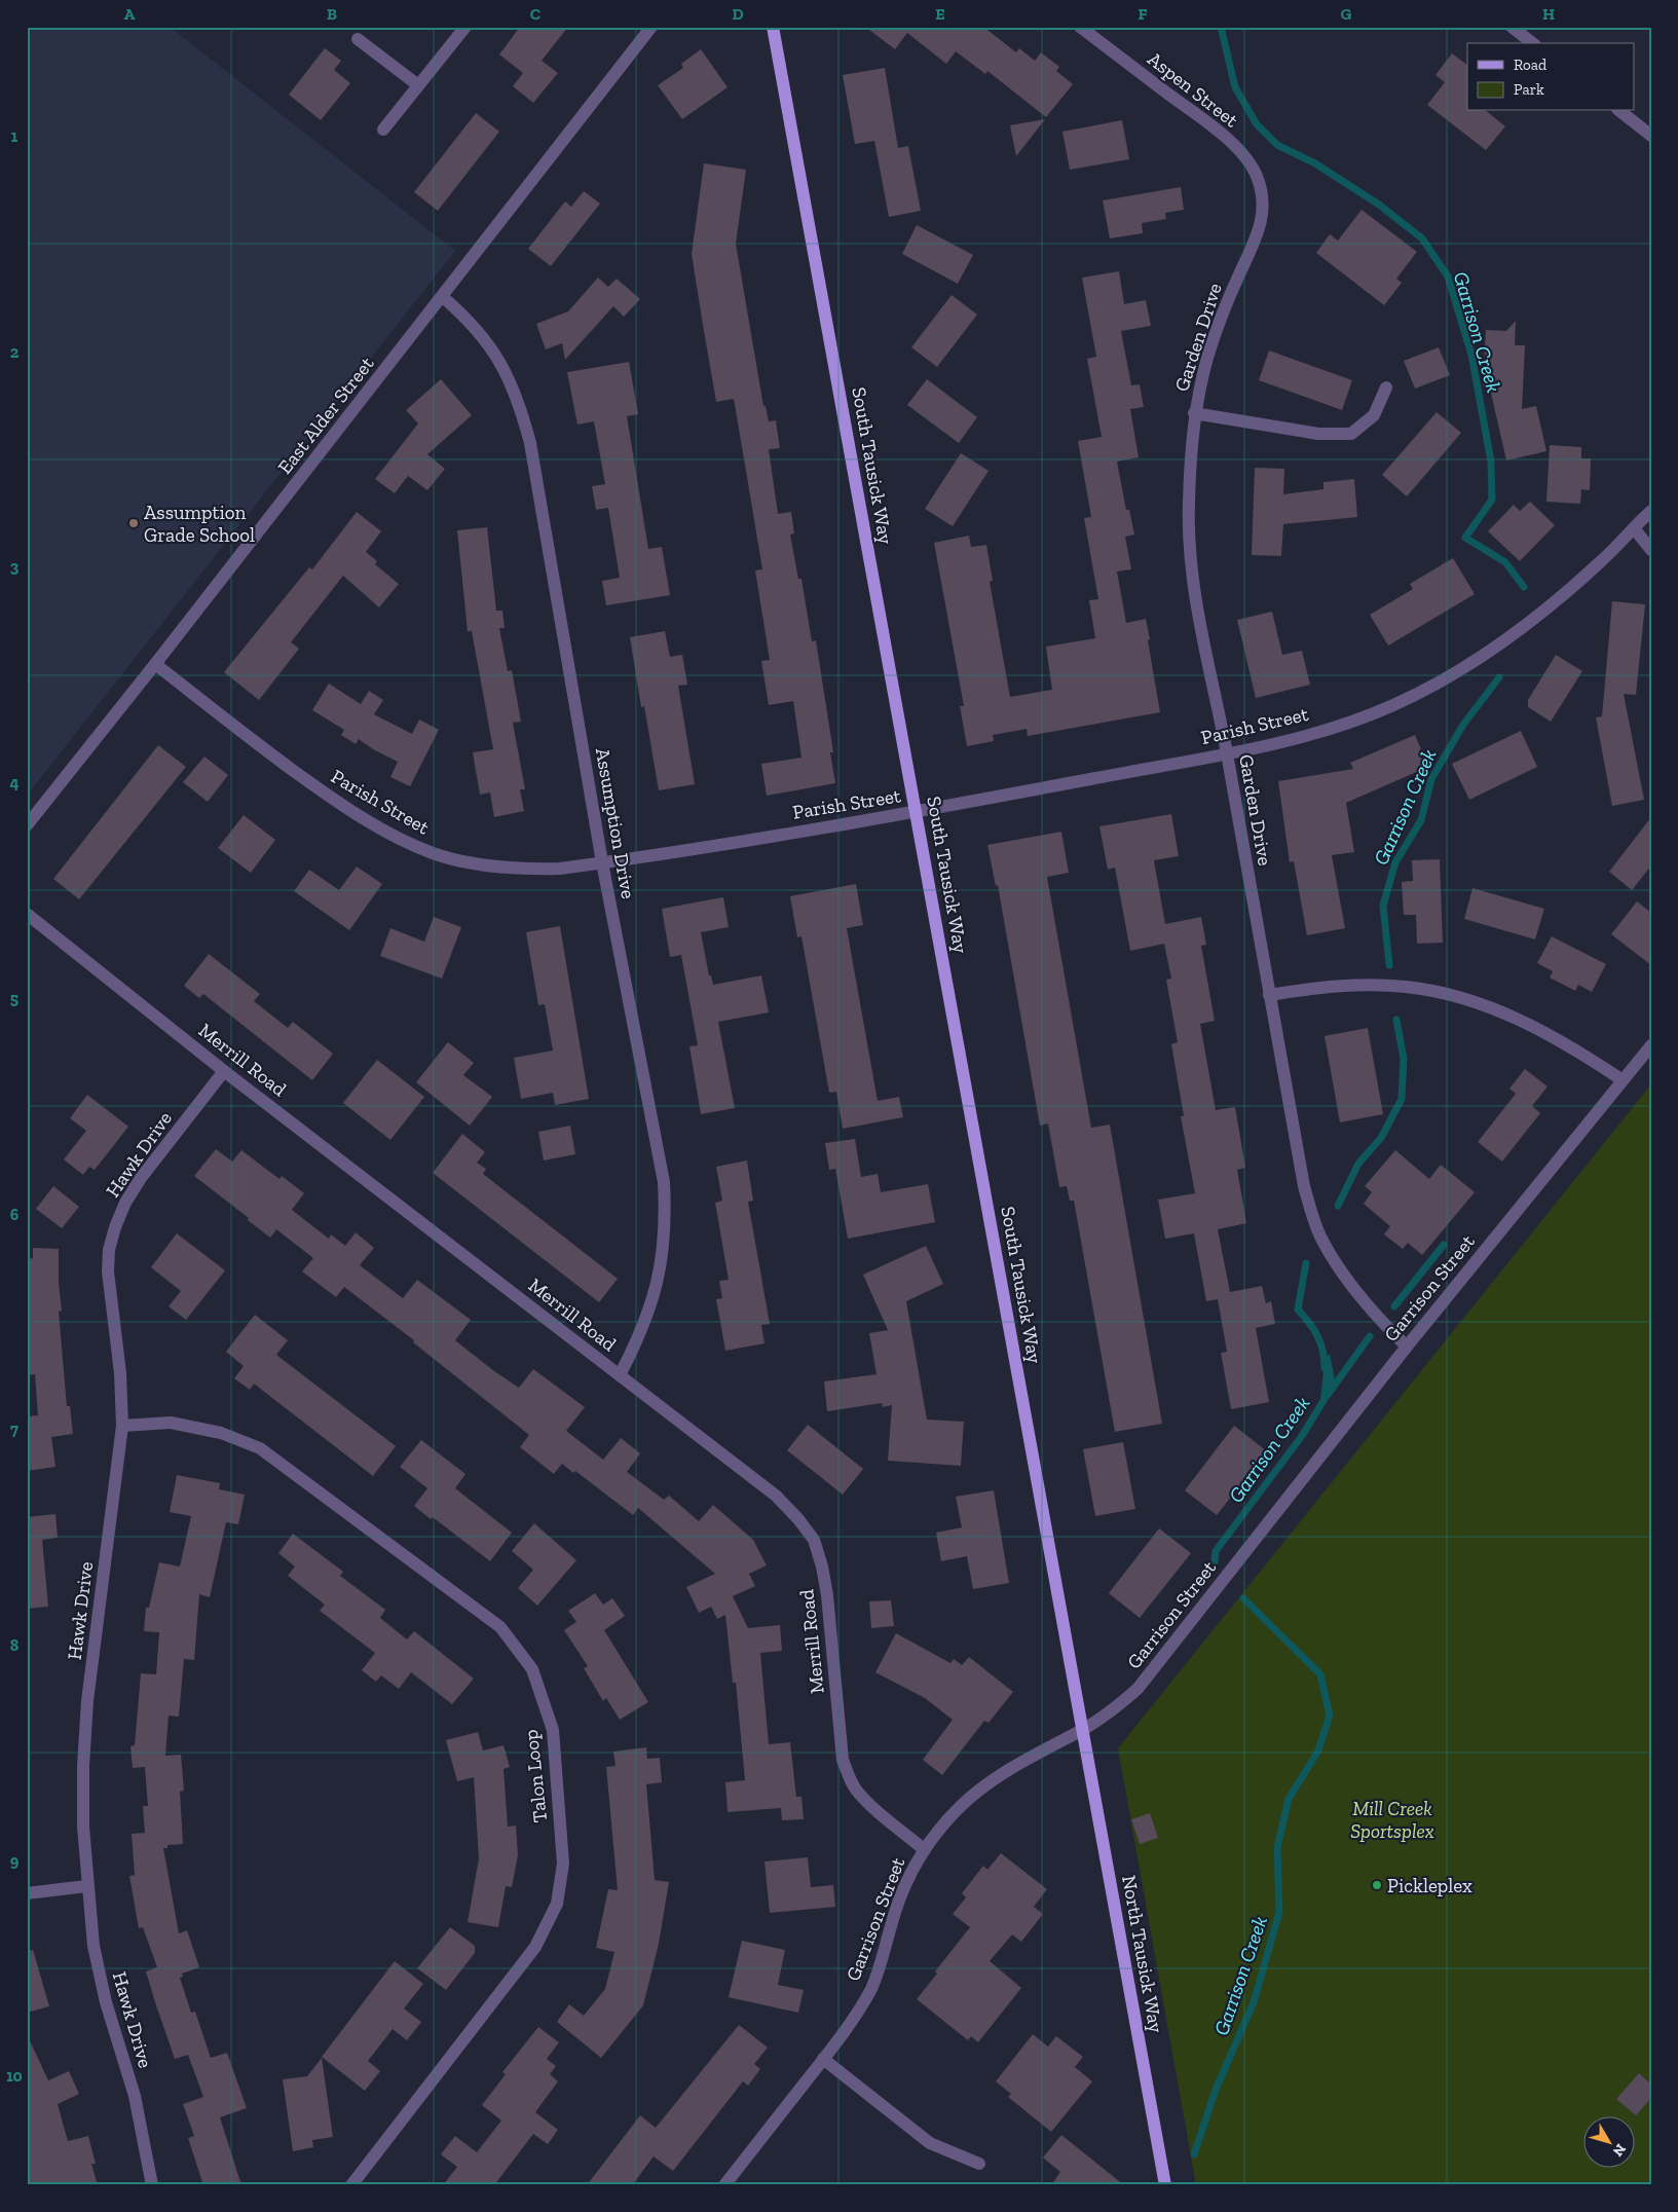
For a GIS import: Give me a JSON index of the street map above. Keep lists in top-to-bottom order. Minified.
{"streets":{"main road":["South Tausick Way","North Tausick Way"],"street":["Aspen Street","Garden Drive","East Alder Street","Parish Street","Assumption Drive","Merrill Road","Hawk Drive","Garrison Street","Talon Loop"]},"crossings":[["Aspen Street","Garden Drive"],["Garden Drive","Parish Street"],["Garden Drive","Garrison Street"],["East Alder Street","Parish Street"],["East Alder Street","Assumption Drive"],["South Tausick Way","Parish Street"],["South Tausick Way","Garrison Street"],["South Tausick Way","North Tausick Way"],["Parish Street","Assumption Drive"],["Assumption Drive","Merrill Road"],["Merrill Road","Hawk Drive"],["Merrill Road","Garrison Street"],["Hawk Drive","Talon Loop"],["Garrison Street","North Tausick Way"]],"water":["Garrison Creek"],"parks":["Mill Creek Sportsplex"],"places":["Assumption Grade School","Pickleplex"],"legend":["Road","Park"],"north":"bottom right","grid":{"columns":["A","B","C","D","E","F","G","H"],"rows":["1","2","3","4","5","6","7","8","9","10"]}}
